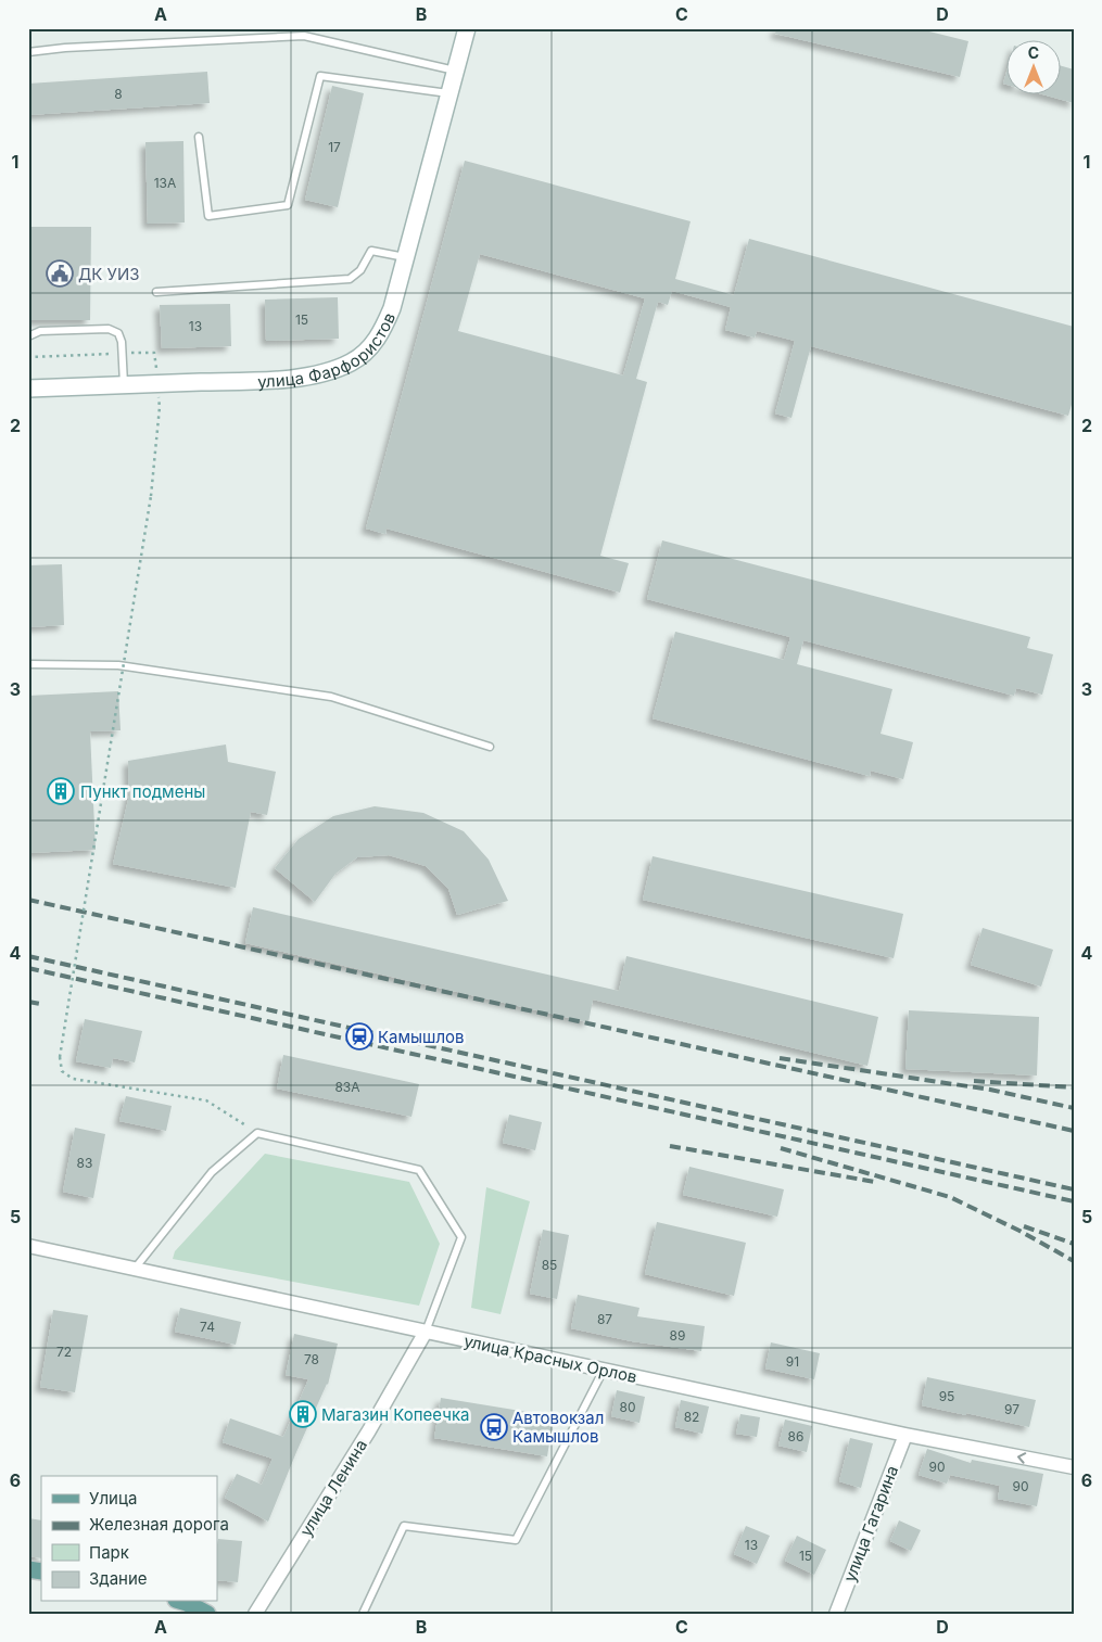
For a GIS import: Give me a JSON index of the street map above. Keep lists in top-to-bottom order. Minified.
{"streets":{"street":["улица Фарфористов","улица Красных Орлов","улица Ленина","улица Гагарина"]},"crossings":[["улица Красных Орлов","улица Ленина"],["улица Красных Орлов","улица Гагарина"]],"places":{"public building":["ДК УИЗ"],"building":["Пункт подмены","Магазин Копеечка"],"station":["Камышлов"],"bus stop":["Автовокзал Камышлов"]},"house_numbers":["8","17","13А","15","13","83А","83","85","87","74","89","72","78","91","95","80","97","82","86","90","90","13","15"],"legend":["Улица","Железная дорога","Парк","Здание"],"north":"top","grid":{"columns":["A","B","C","D"],"rows":["1","2","3","4","5","6"]}}
